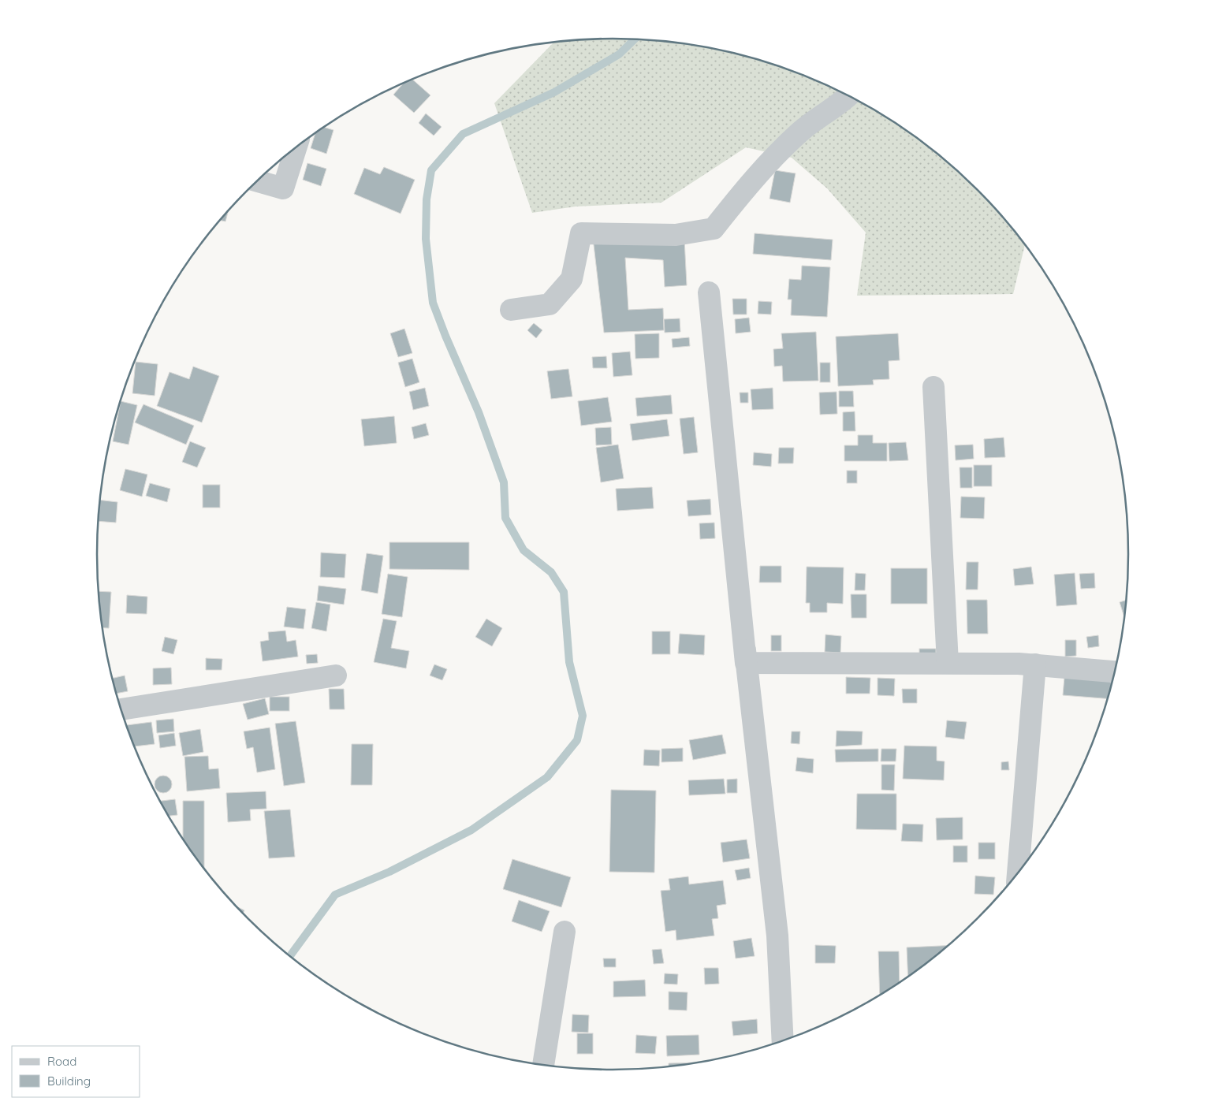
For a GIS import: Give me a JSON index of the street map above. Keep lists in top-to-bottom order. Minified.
{"legend":["Road","Building"]}
